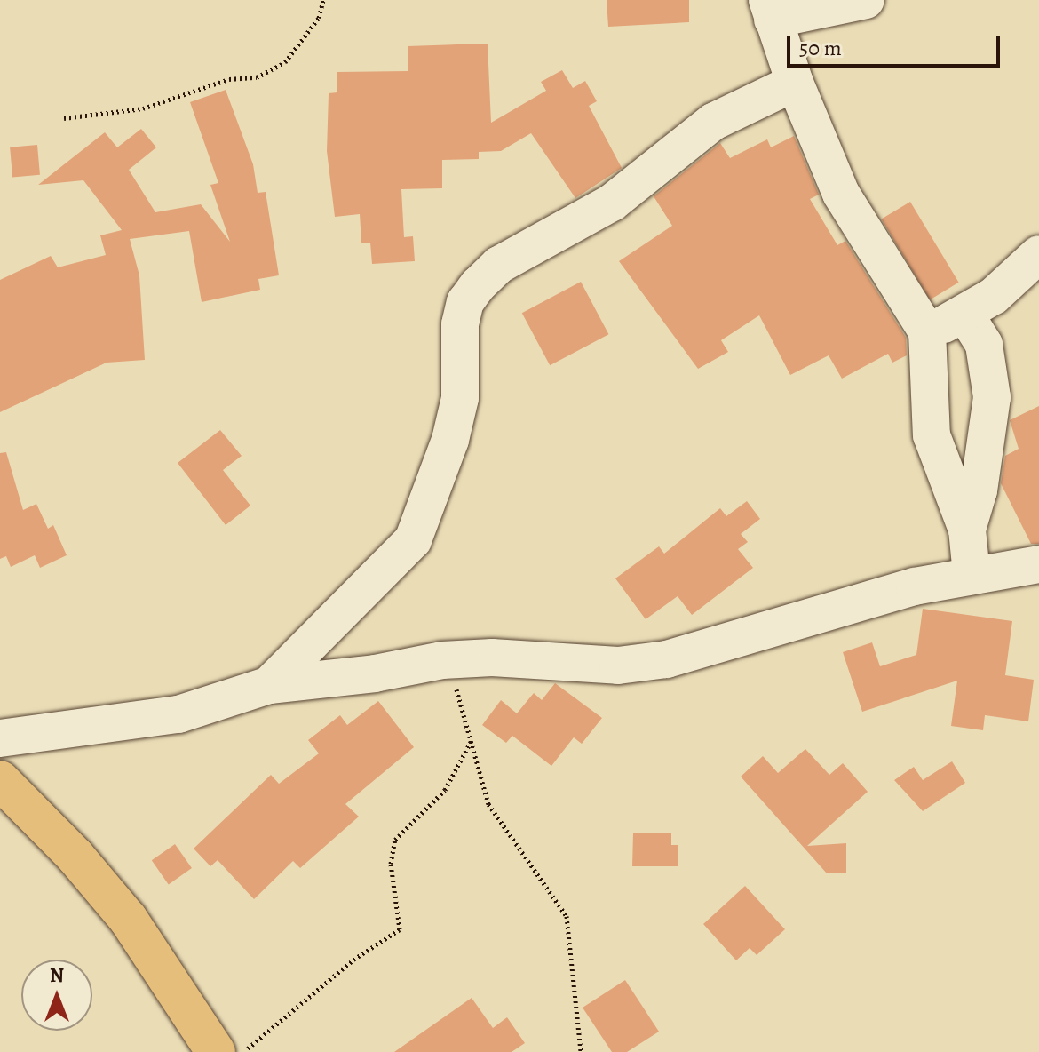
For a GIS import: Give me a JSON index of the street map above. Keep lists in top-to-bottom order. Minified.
{"scale_bar":"50 m","north":"top"}
